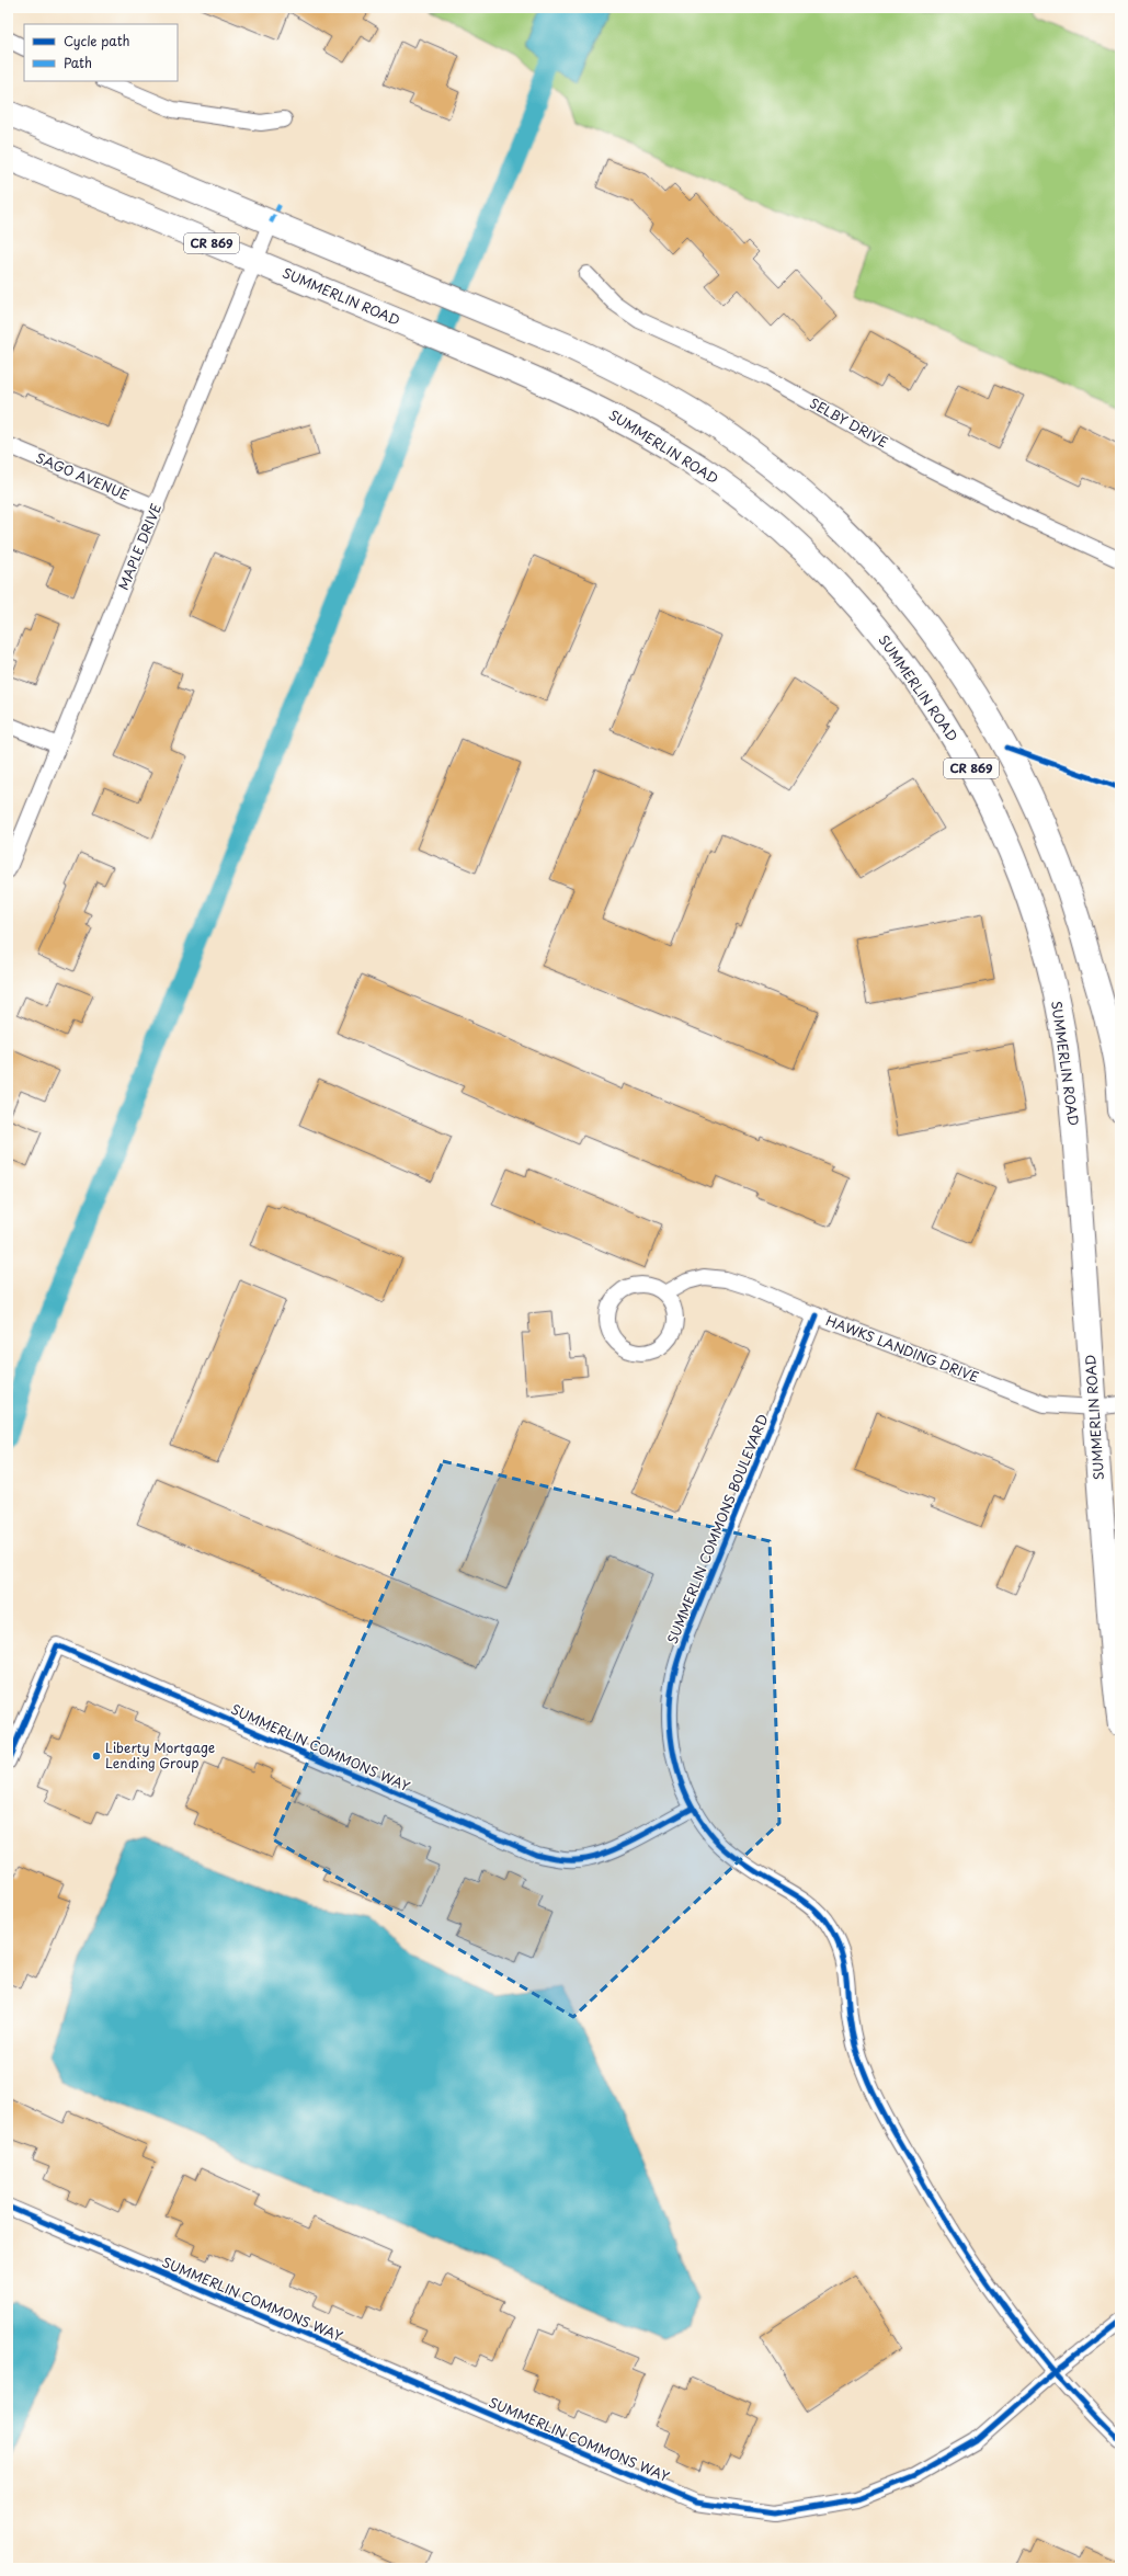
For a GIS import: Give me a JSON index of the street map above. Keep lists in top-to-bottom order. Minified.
{"streets":{"main road":["CR 869","SUMMERLIN ROAD"],"street":["SELBY DRIVE","SAGO AVENUE","MAPLE DRIVE","HAWKS LANDING DRIVE","SUMMERLIN COMMONS BOULEVARD","SUMMERLIN COMMONS WAY"]},"crossings":[["CR 869","MAPLE DRIVE"],["SUMMERLIN ROAD","MAPLE DRIVE"],["SUMMERLIN ROAD","HAWKS LANDING DRIVE"],["SAGO AVENUE","MAPLE DRIVE"],["HAWKS LANDING DRIVE","SUMMERLIN COMMONS BOULEVARD"],["SUMMERLIN COMMONS BOULEVARD","SUMMERLIN COMMONS WAY"]],"places":["Liberty Mortgage Lending Group"],"legend":["Cycle path","Path"]}
